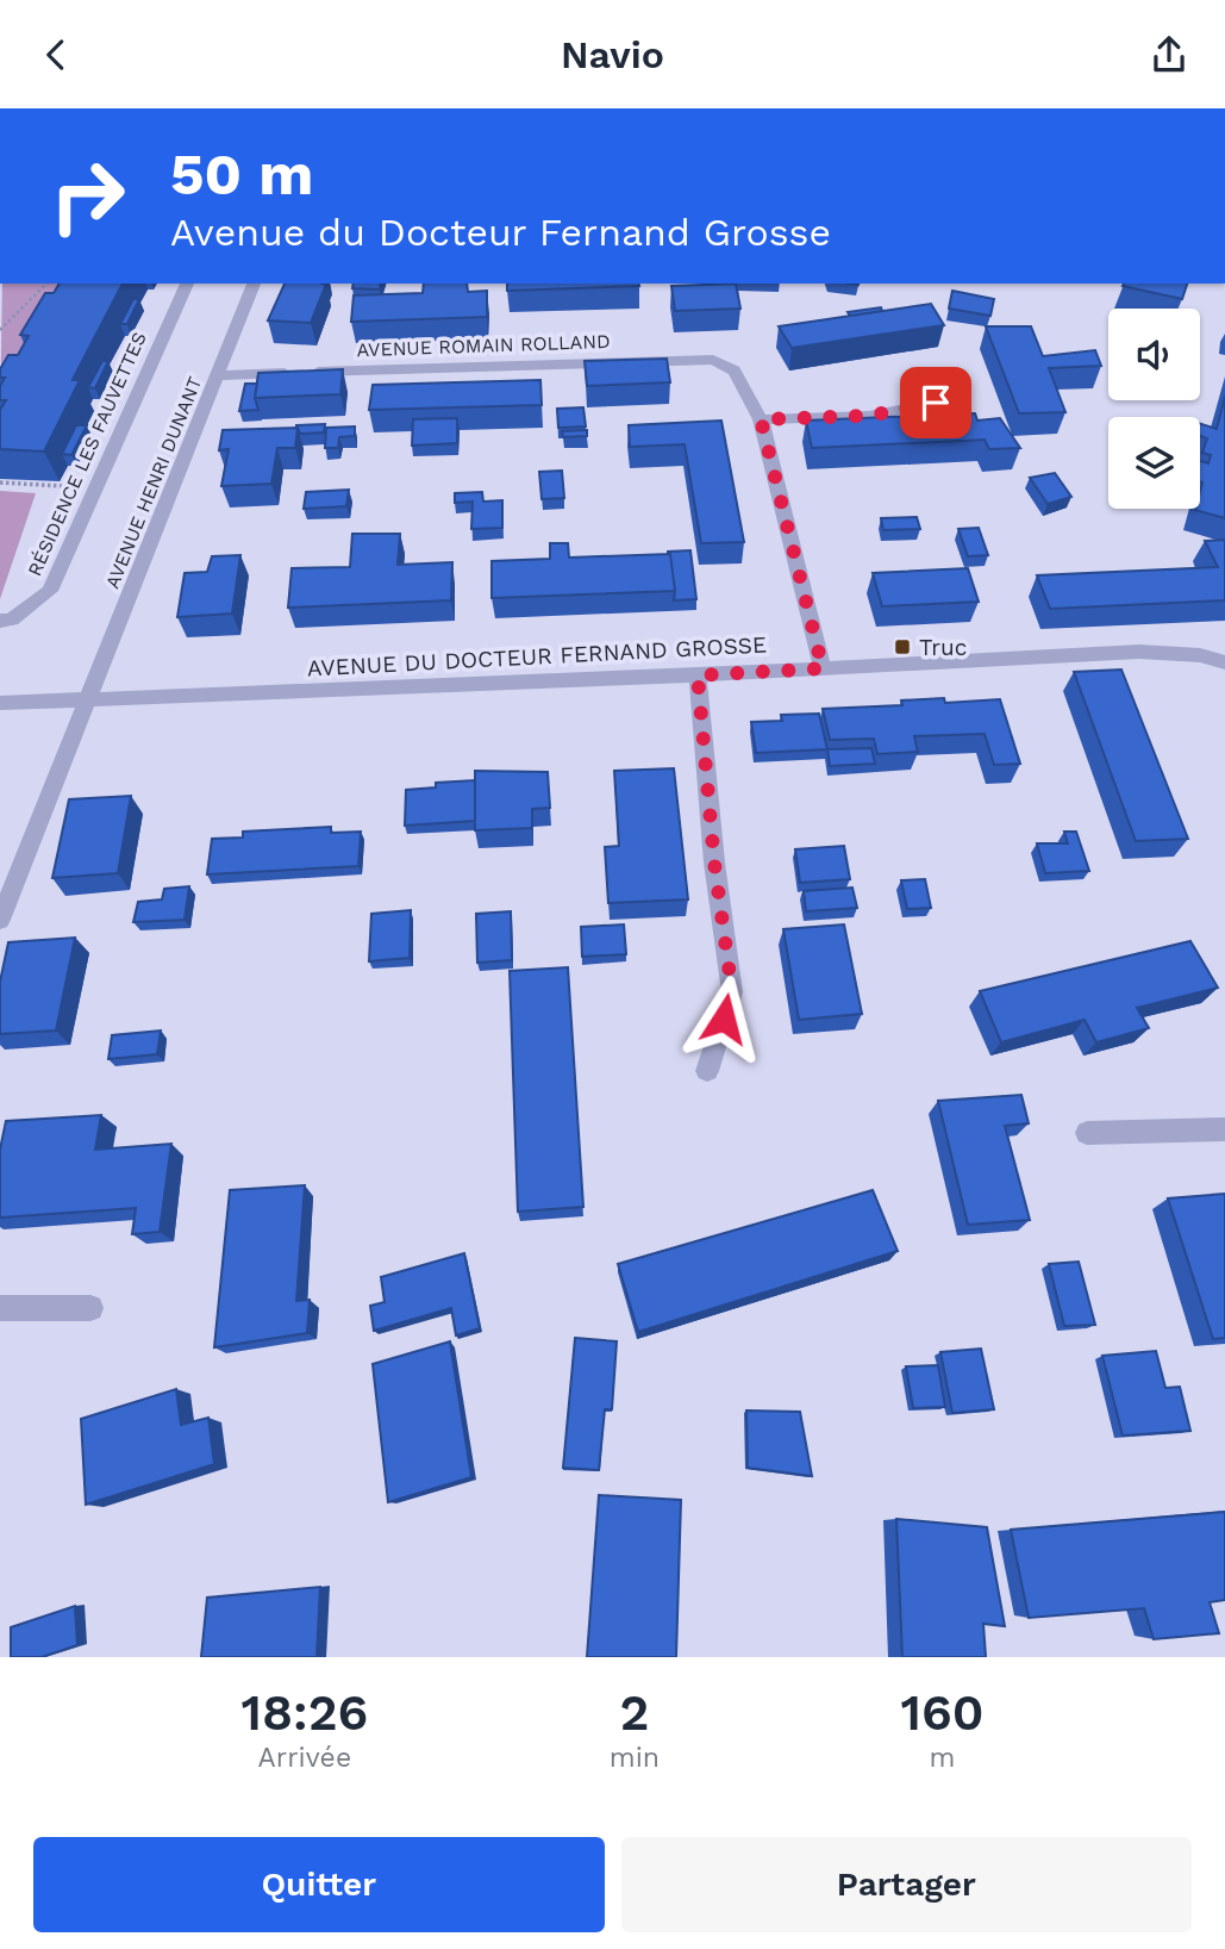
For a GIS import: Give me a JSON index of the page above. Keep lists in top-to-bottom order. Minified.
{"streets":{"street":["AVENUE ROMAIN ROLLAND","RÉSIDENCE LES FAUVETTES","AVENUE HENRI DUNANT","AVENUE DU DOCTEUR FERNAND GROSSE"]},"crossings":[["AVENUE ROMAIN ROLLAND","AVENUE HENRI DUNANT"],["AVENUE ROMAIN ROLLAND","AVENUE DU DOCTEUR FERNAND GROSSE"],["AVENUE HENRI DUNANT","AVENUE DU DOCTEUR FERNAND GROSSE"]],"places":{"transit":["Truc"]},"page":{"header":"Navio","turn":["50 m","Avenue du Docteur Fernand Grosse"],"eta":["18:26","Arrivée","2","min","160","m"],"buttons":["Quitter","Partager"]}}
